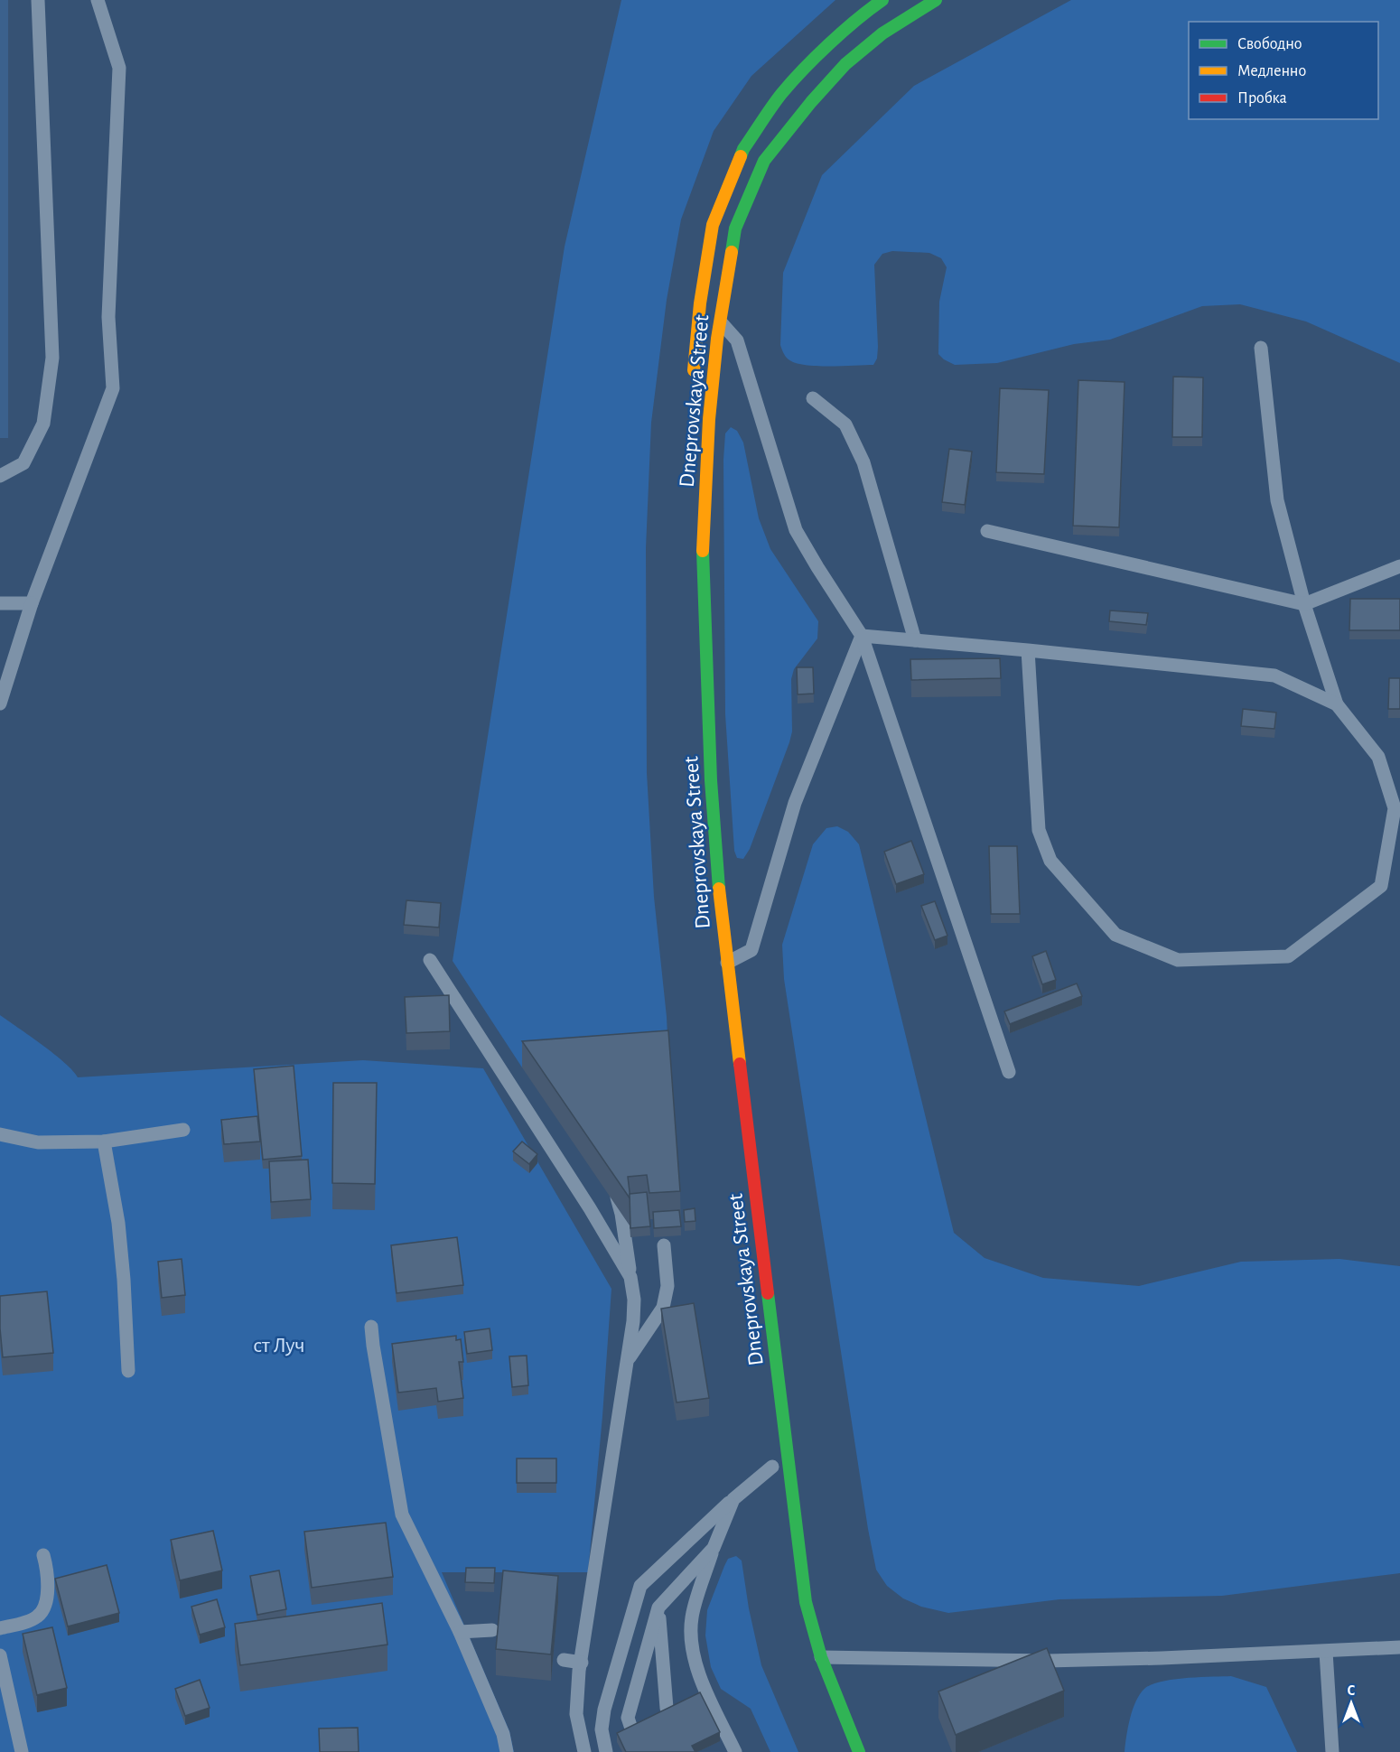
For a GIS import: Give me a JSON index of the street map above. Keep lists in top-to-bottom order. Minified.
{"streets":{"main road":["Dneprovskaya Street"]},"parks":["ст Луч"],"legend":["Свободно","Медленно","Пробка"],"north":"top"}
